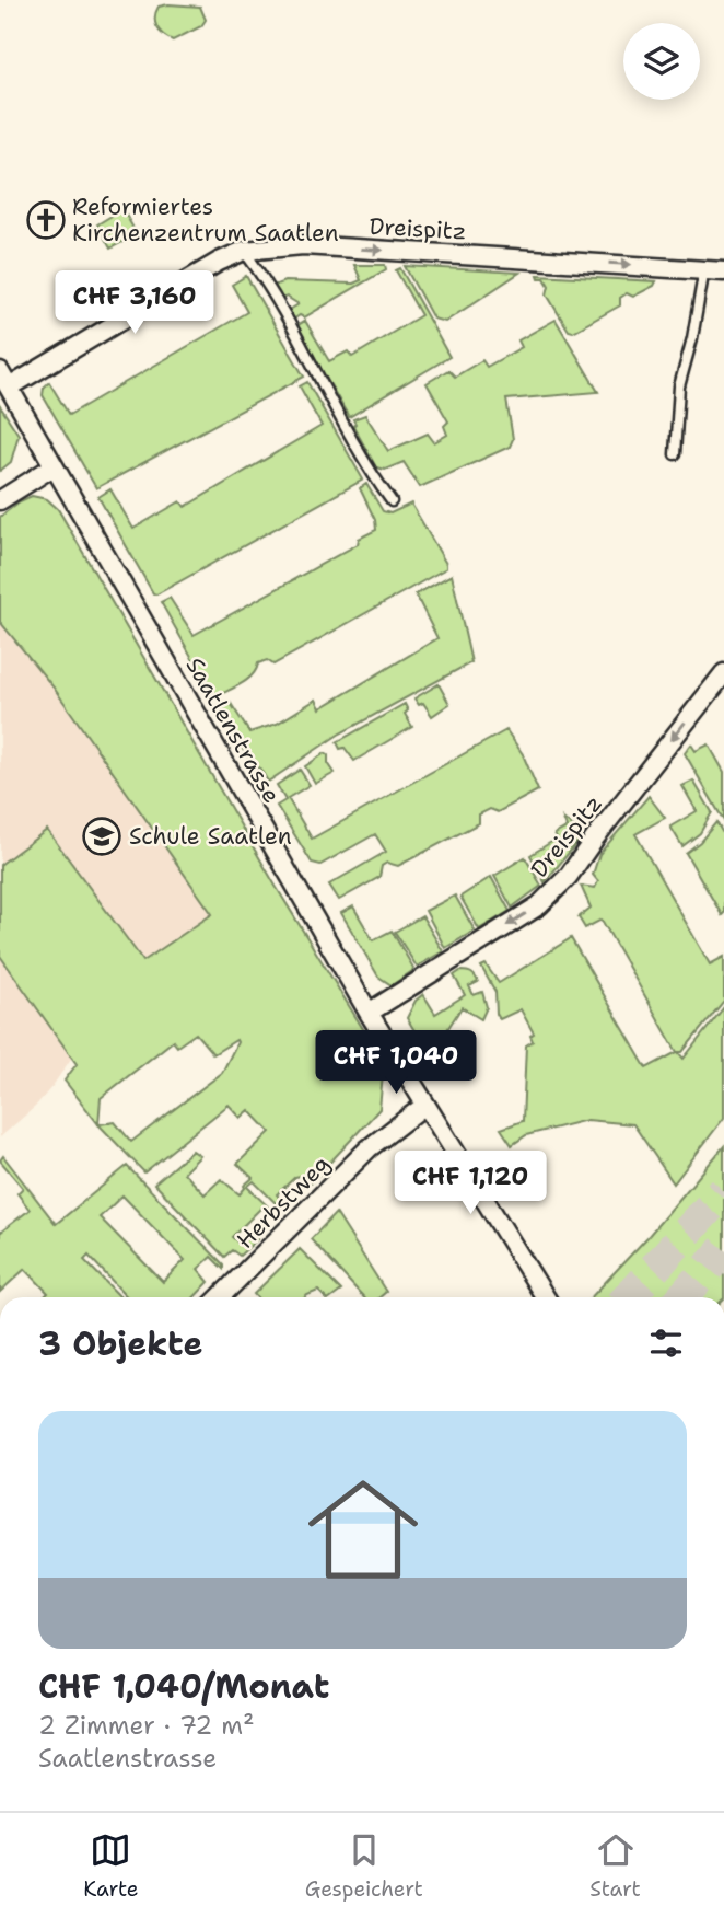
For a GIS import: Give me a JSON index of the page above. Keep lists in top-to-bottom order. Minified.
{"streets":{"street":["Dreispitz","Saatlenstrasse","Herbstweg"]},"crossings":[["Dreispitz","Saatlenstrasse"],["Saatlenstrasse","Herbstweg"]],"places":{"church":["Reformiertes Kirchenzentrum Saatlen"],"school or university":["Schule Saatlen"]},"page":{"price":["CHF 3,160","CHF 1,040","CHF 1,120"],"heading":"3 Objekte","list":[{"name":"CHF 1,040/Monat","note":"2 Zimmer · 72 m² · Saatlenstrasse"}],"tabs":["Karte","Gespeichert","Start"]}}
